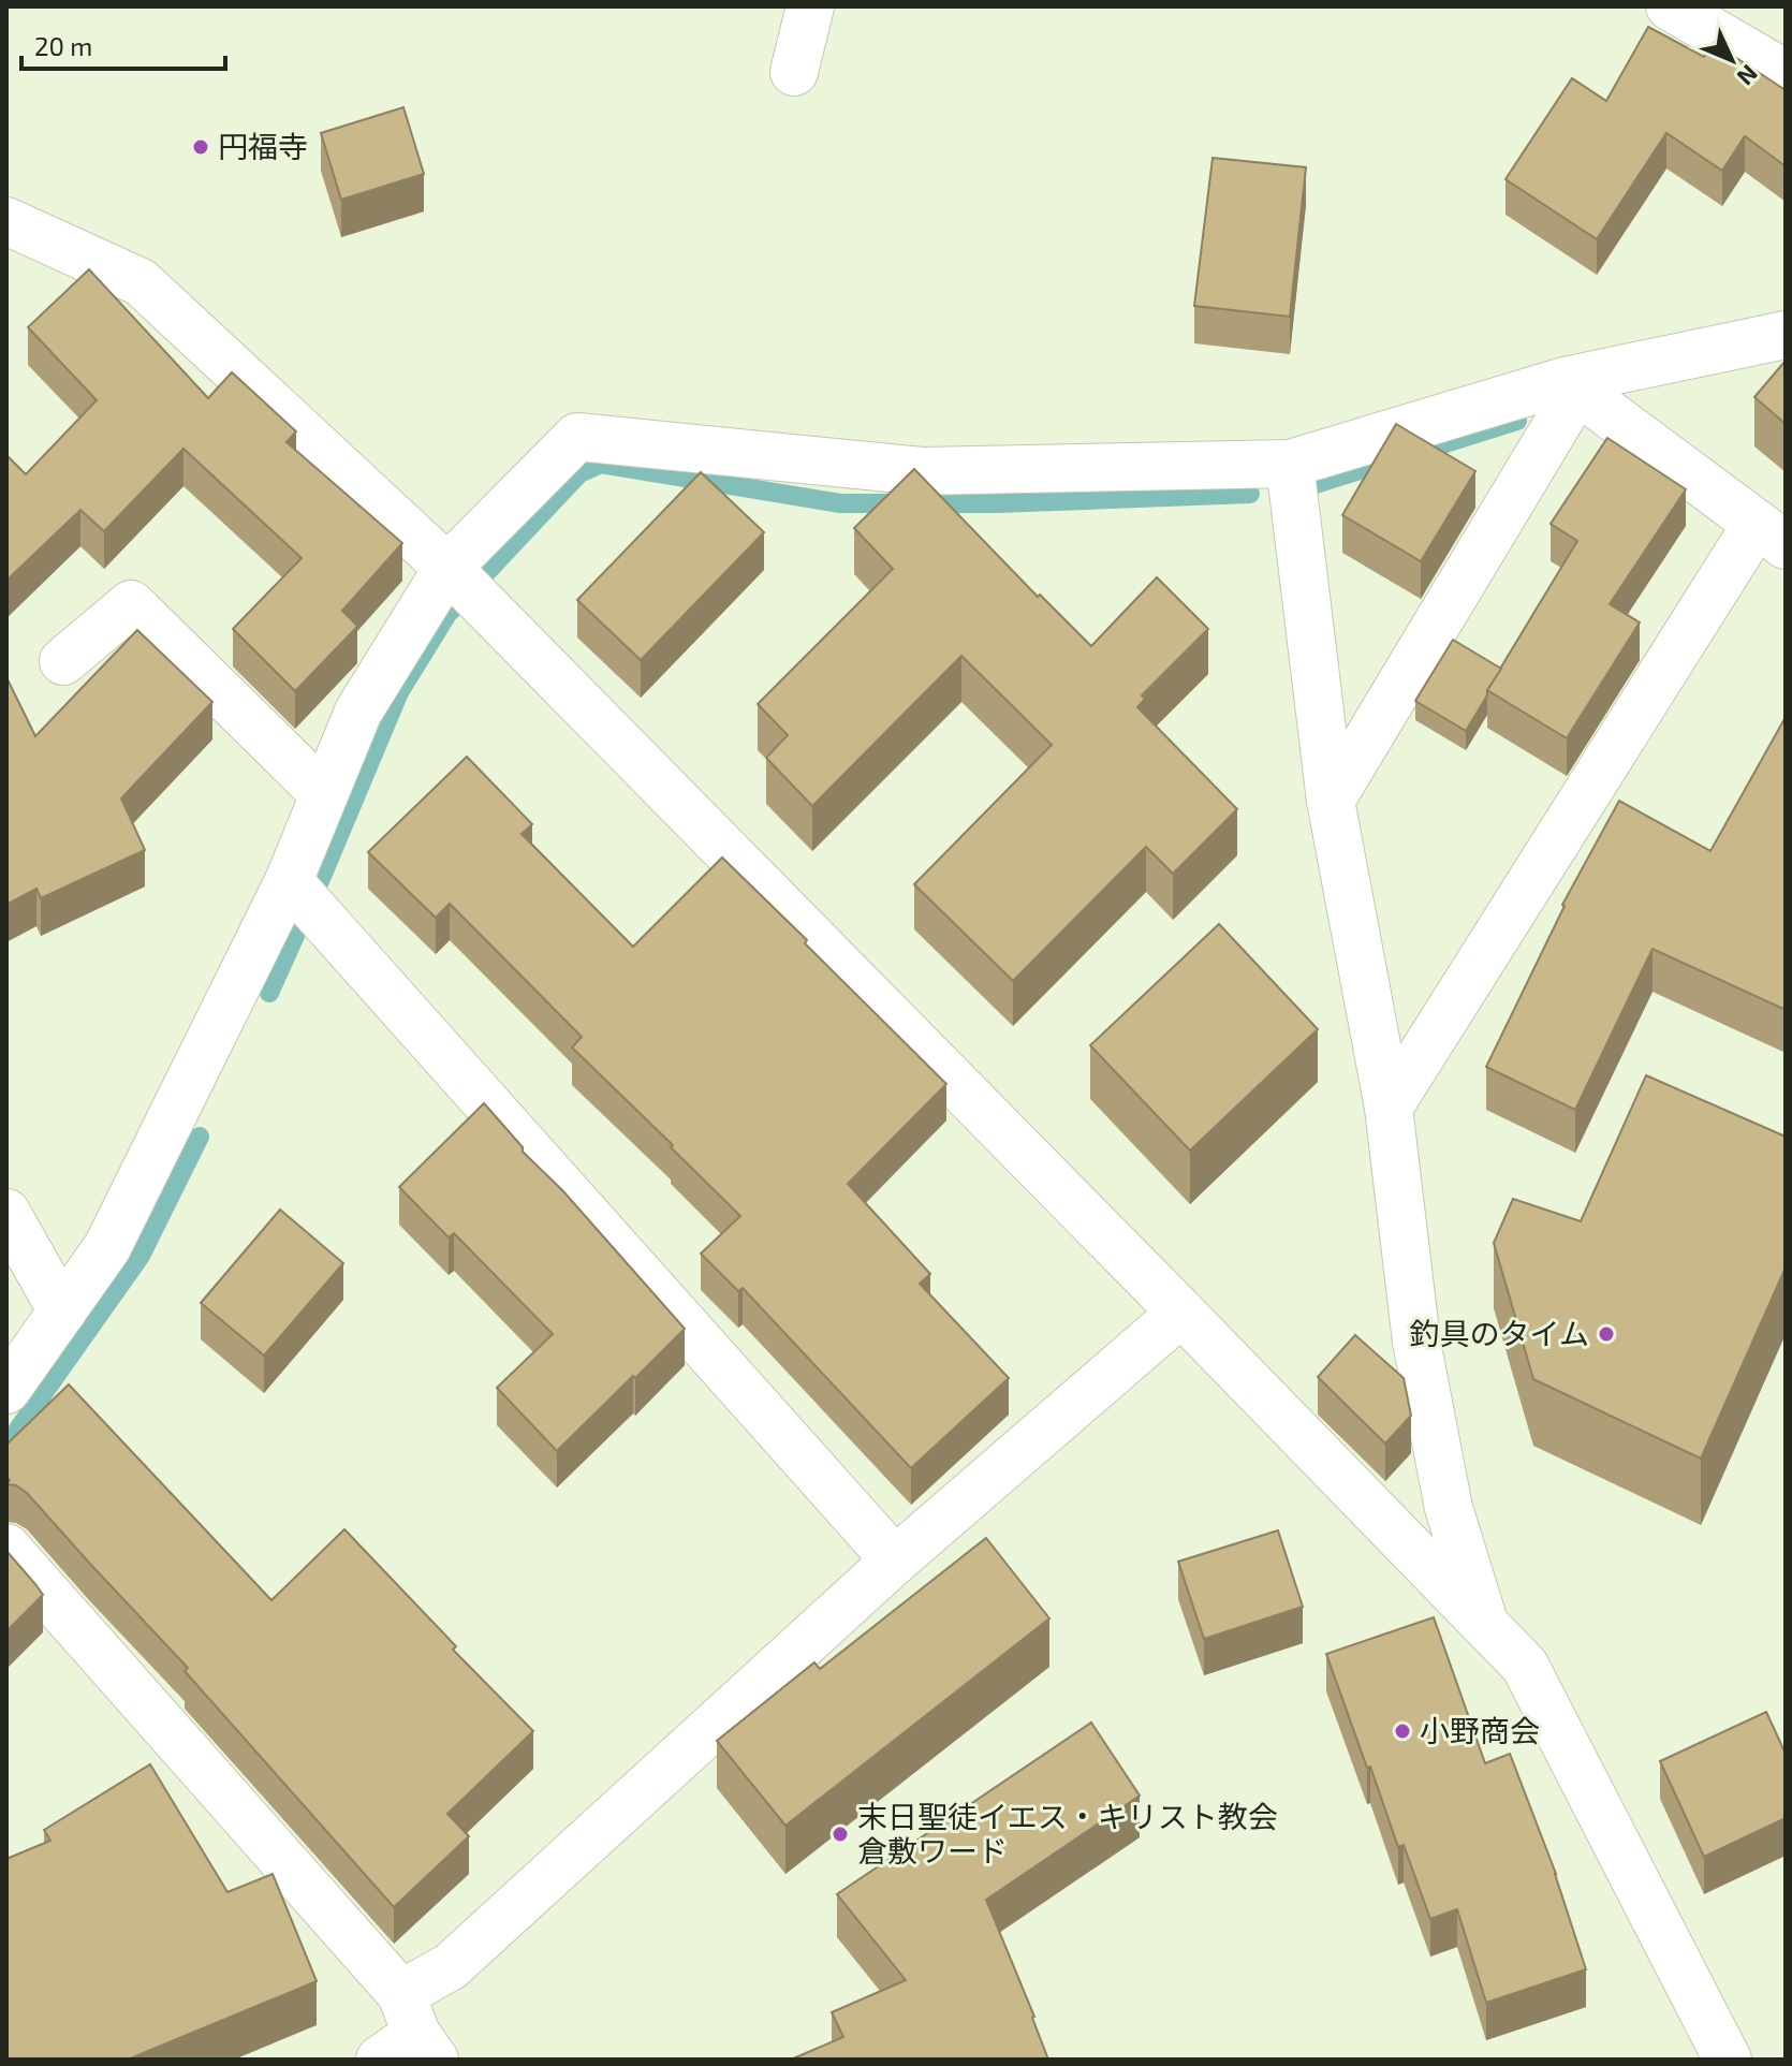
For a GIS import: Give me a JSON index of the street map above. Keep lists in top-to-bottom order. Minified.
{"places":["円福寺","釣具のタイム","小野商会","末日聖徒イエス・キリスト教会 倉敷ワード"],"scale_bar":"20 m","north":"bottom right"}
